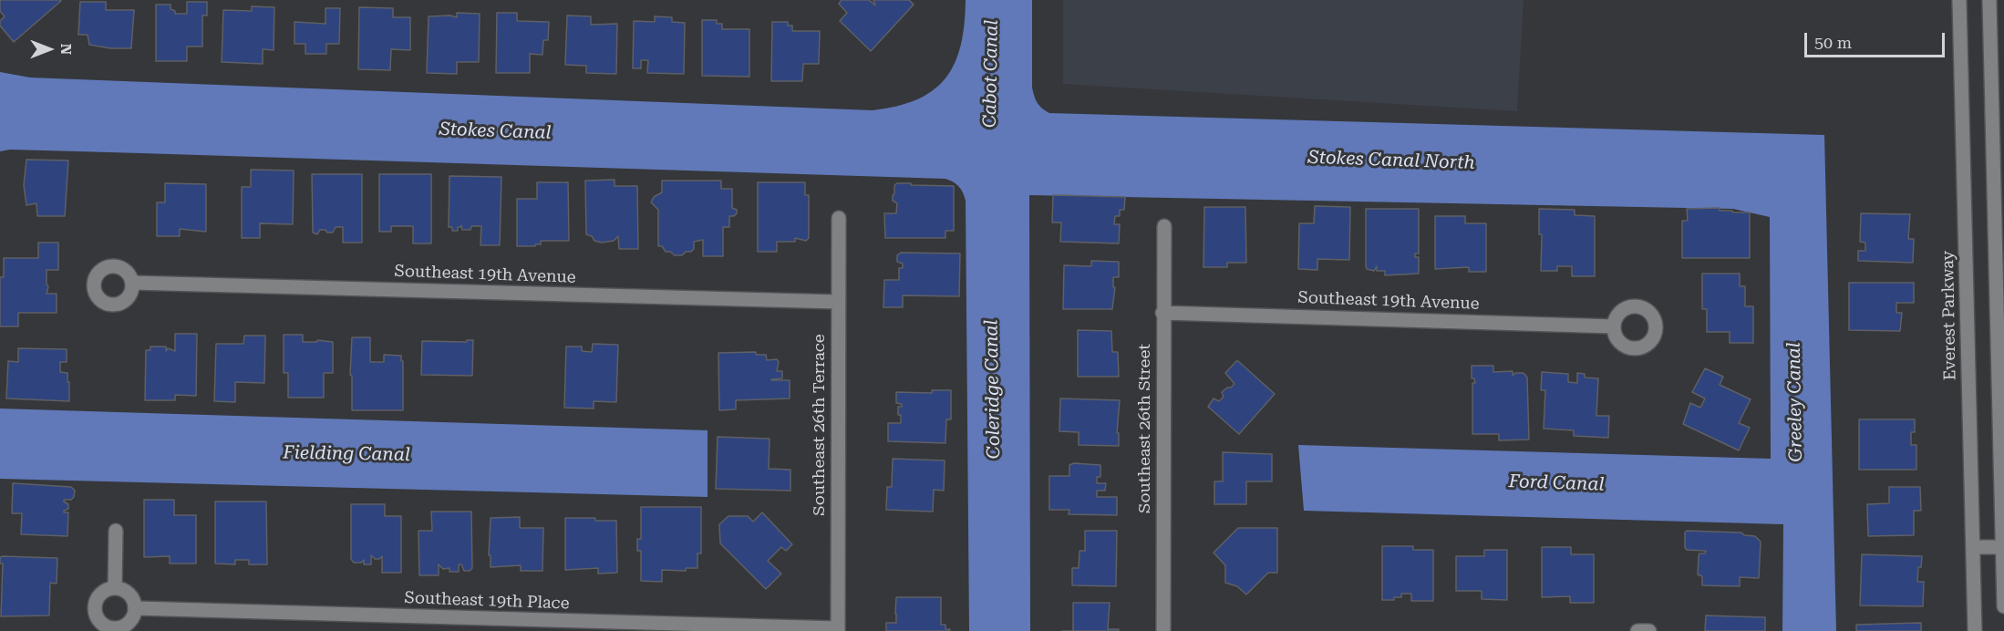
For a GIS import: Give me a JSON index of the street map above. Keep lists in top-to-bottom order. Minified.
{"streets":{"street":["Southeast 19th Avenue","Everest Parkway","Southeast 26th Terrace","Southeast 26th Street","Southeast 19th Place"]},"crossings":[["Southeast 19th Avenue","Southeast 26th Terrace"],["Southeast 19th Avenue","Southeast 26th Street"],["Southeast 26th Terrace","Southeast 19th Place"]],"water":["Cabot Canal","Stokes Canal","Stokes Canal North","Coleridge Canal","Greeley Canal","Fielding Canal","Ford Canal"],"scale_bar":"50 m","north":"right"}
